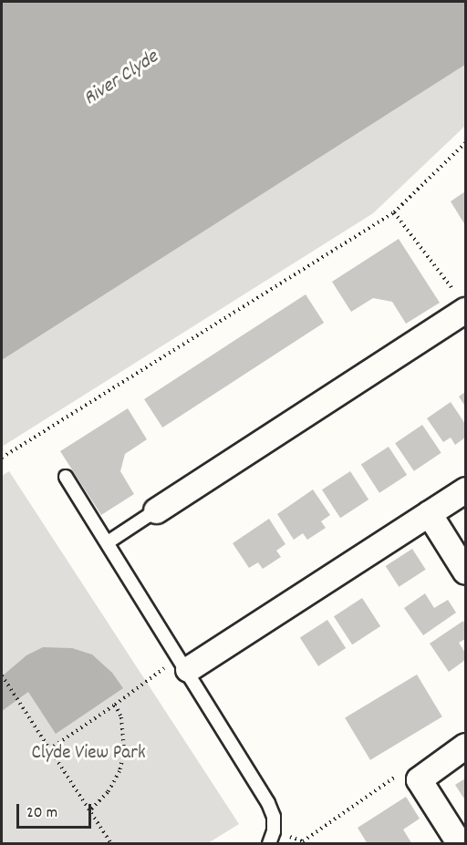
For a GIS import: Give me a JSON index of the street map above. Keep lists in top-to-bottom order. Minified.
{"water":["River Clyde"],"parks":["Clyde View Park"],"scale_bar":"20 m"}
